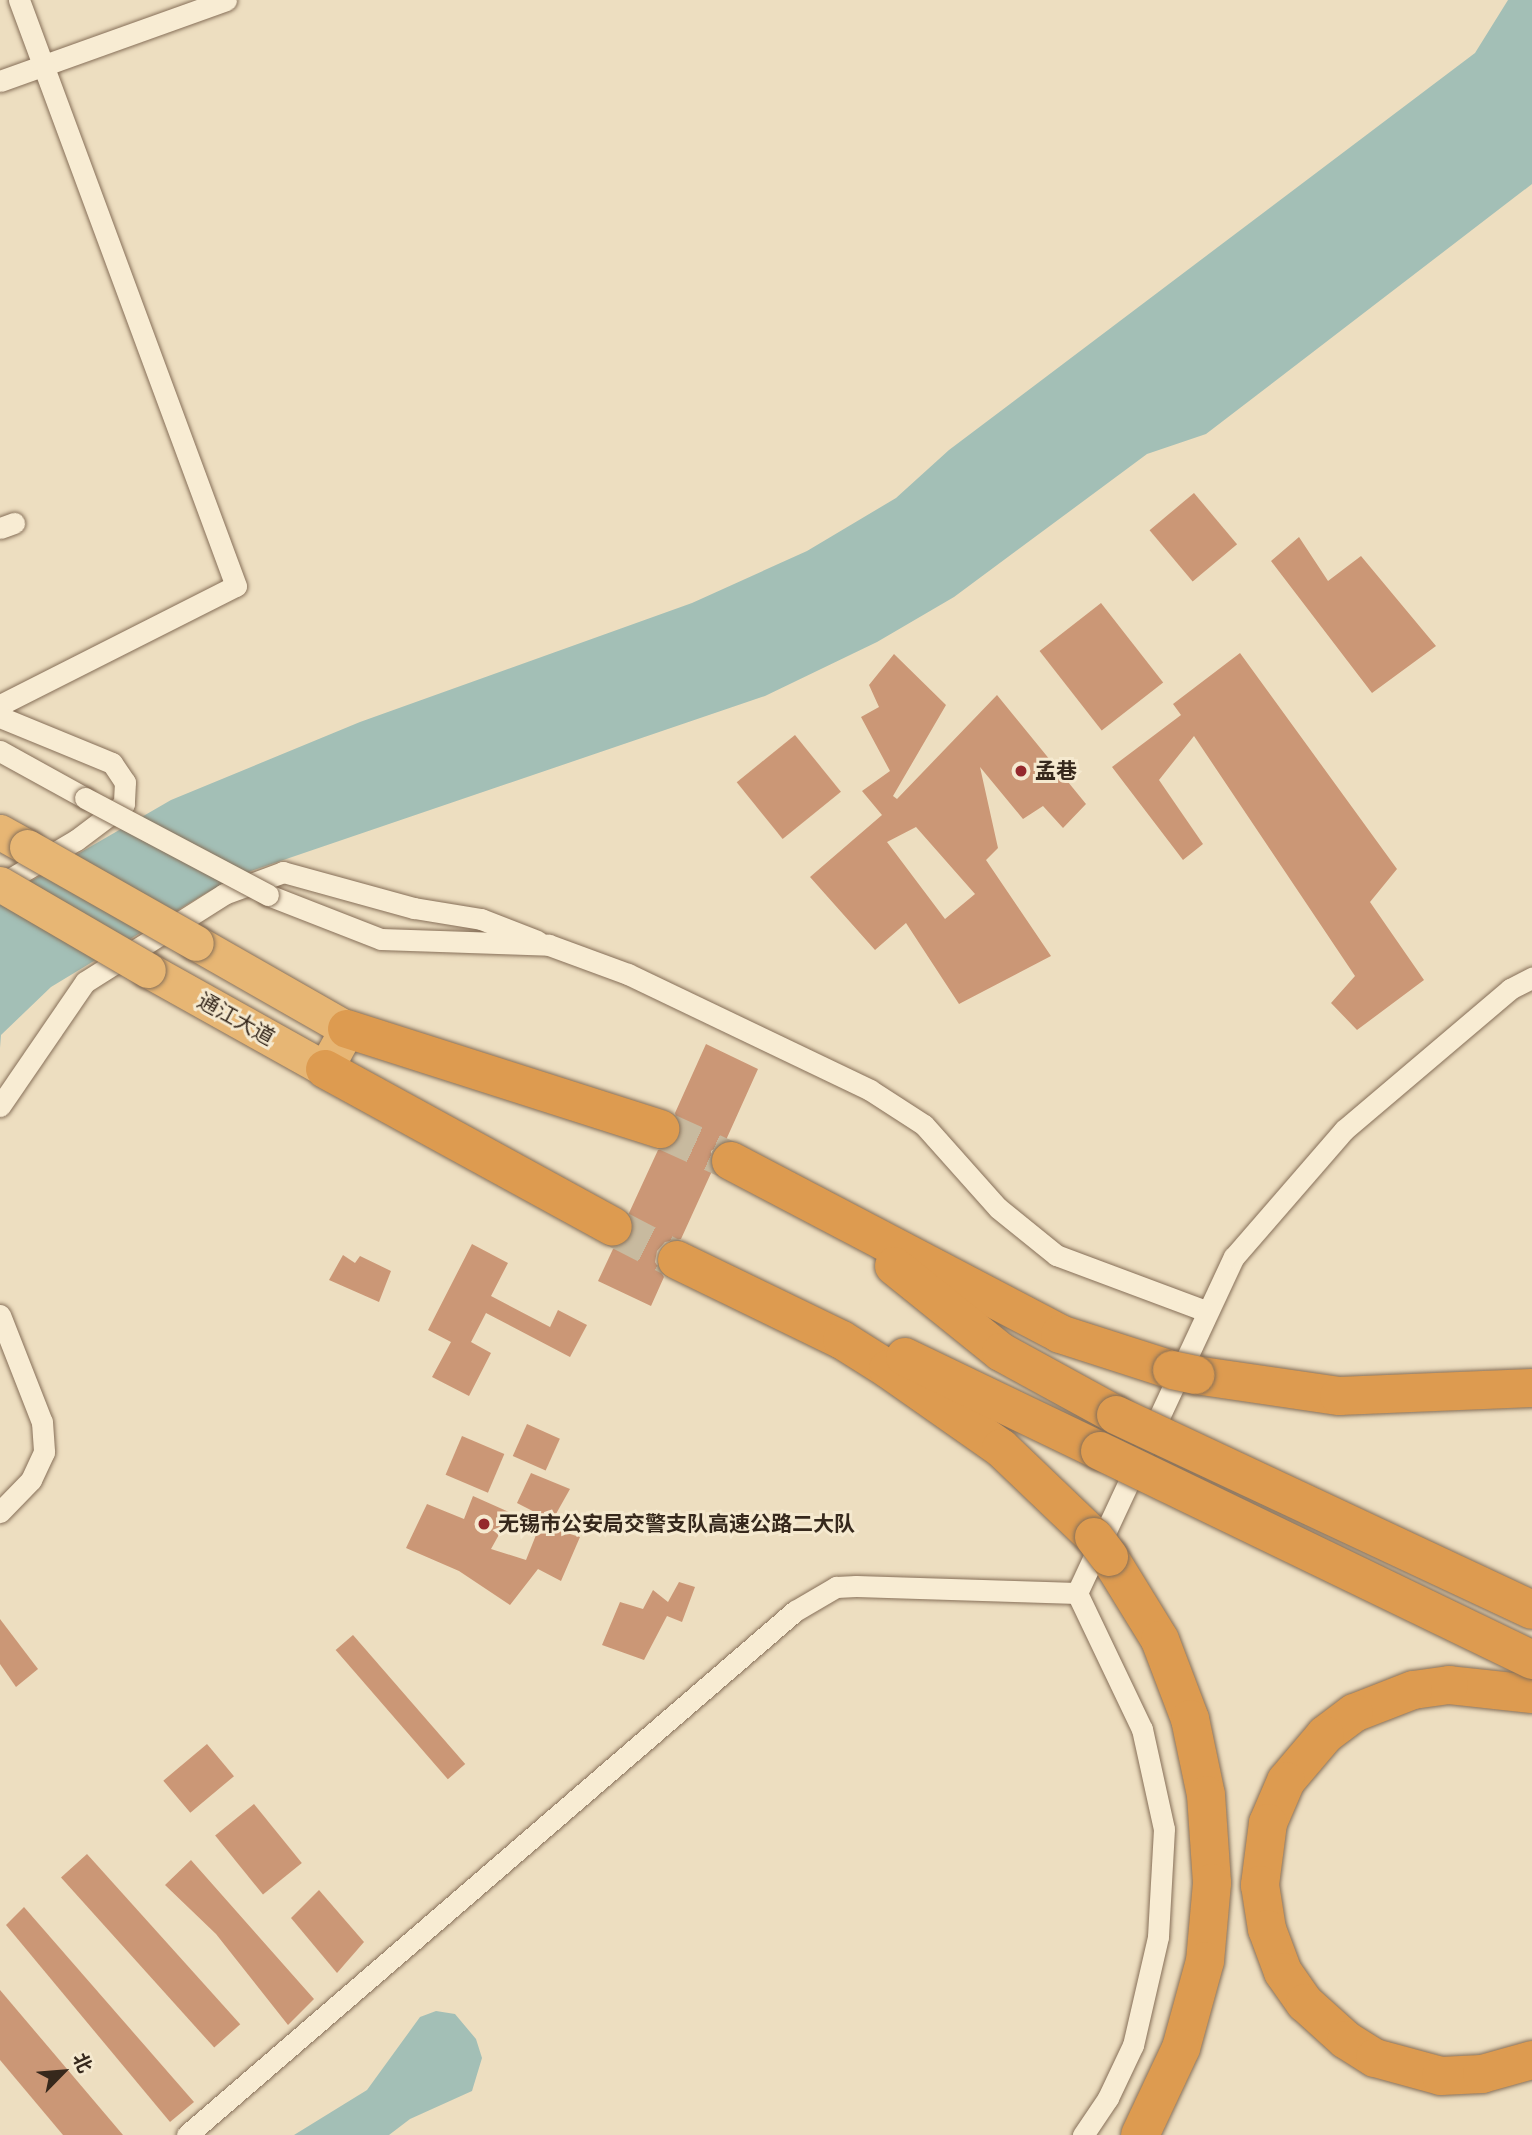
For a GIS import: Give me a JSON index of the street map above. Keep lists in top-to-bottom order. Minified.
{"streets":{"highway":["通江大道"]},"places":["孟巷","无锡市公安局交警支队高速公路二大队"],"north":"top right"}
